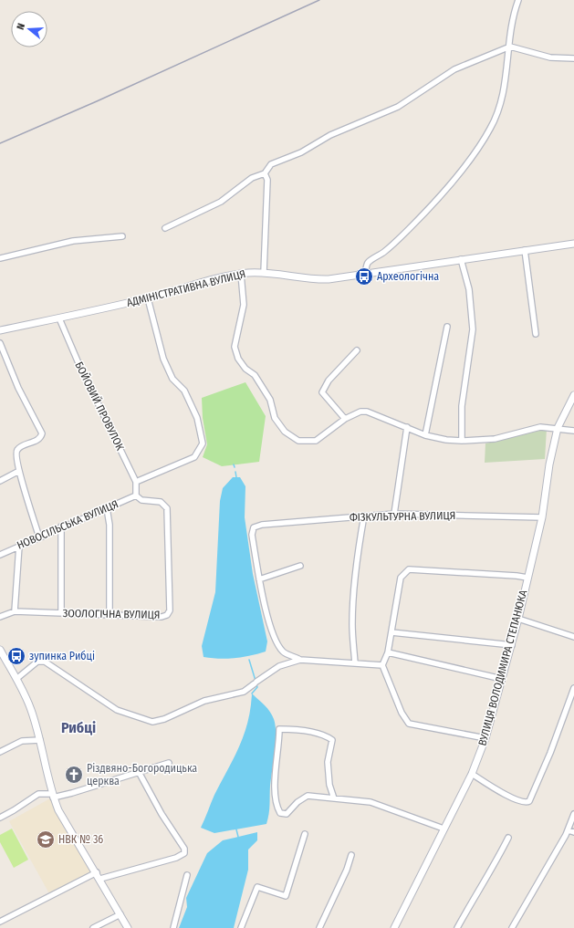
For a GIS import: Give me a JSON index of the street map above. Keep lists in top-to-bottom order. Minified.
{"streets":{"street":["АДМІНІСТРАТИВНА ВУЛИЦЯ","БОЙОВИЙ ПРОВУЛОК","ФІЗКУЛЬТУРНА ВУЛИЦЯ","НОВОСІЛЬСЬКА ВУЛИЦЯ","ЗООЛОГІЧНА ВУЛИЦЯ","ВУЛИЦЯ ВОЛОДИМИРА СТЕПАНЮКА"]},"crossings":[["АДМІНІСТРАТИВНА ВУЛИЦЯ","БОЙОВИЙ ПРОВУЛОК"],["БОЙОВИЙ ПРОВУЛОК","НОВОСІЛЬСЬКА ВУЛИЦЯ"],["БОЙОВИЙ ПРОВУЛОК","ЗООЛОГІЧНА ВУЛИЦЯ"],["ФІЗКУЛЬТУРНА ВУЛИЦЯ","ВУЛИЦЯ ВОЛОДИМИРА СТЕПАНЮКА"],["НОВОСІЛЬСЬКА ВУЛИЦЯ","ЗООЛОГІЧНА ВУЛИЦЯ"]],"districts":["Рибці"],"places":{"bus stop":["Археологічна","зупинка Рибці"],"church":["Різдвяно-Богородицька церква"],"school or university":["НВК № 36"]},"north":"left"}
